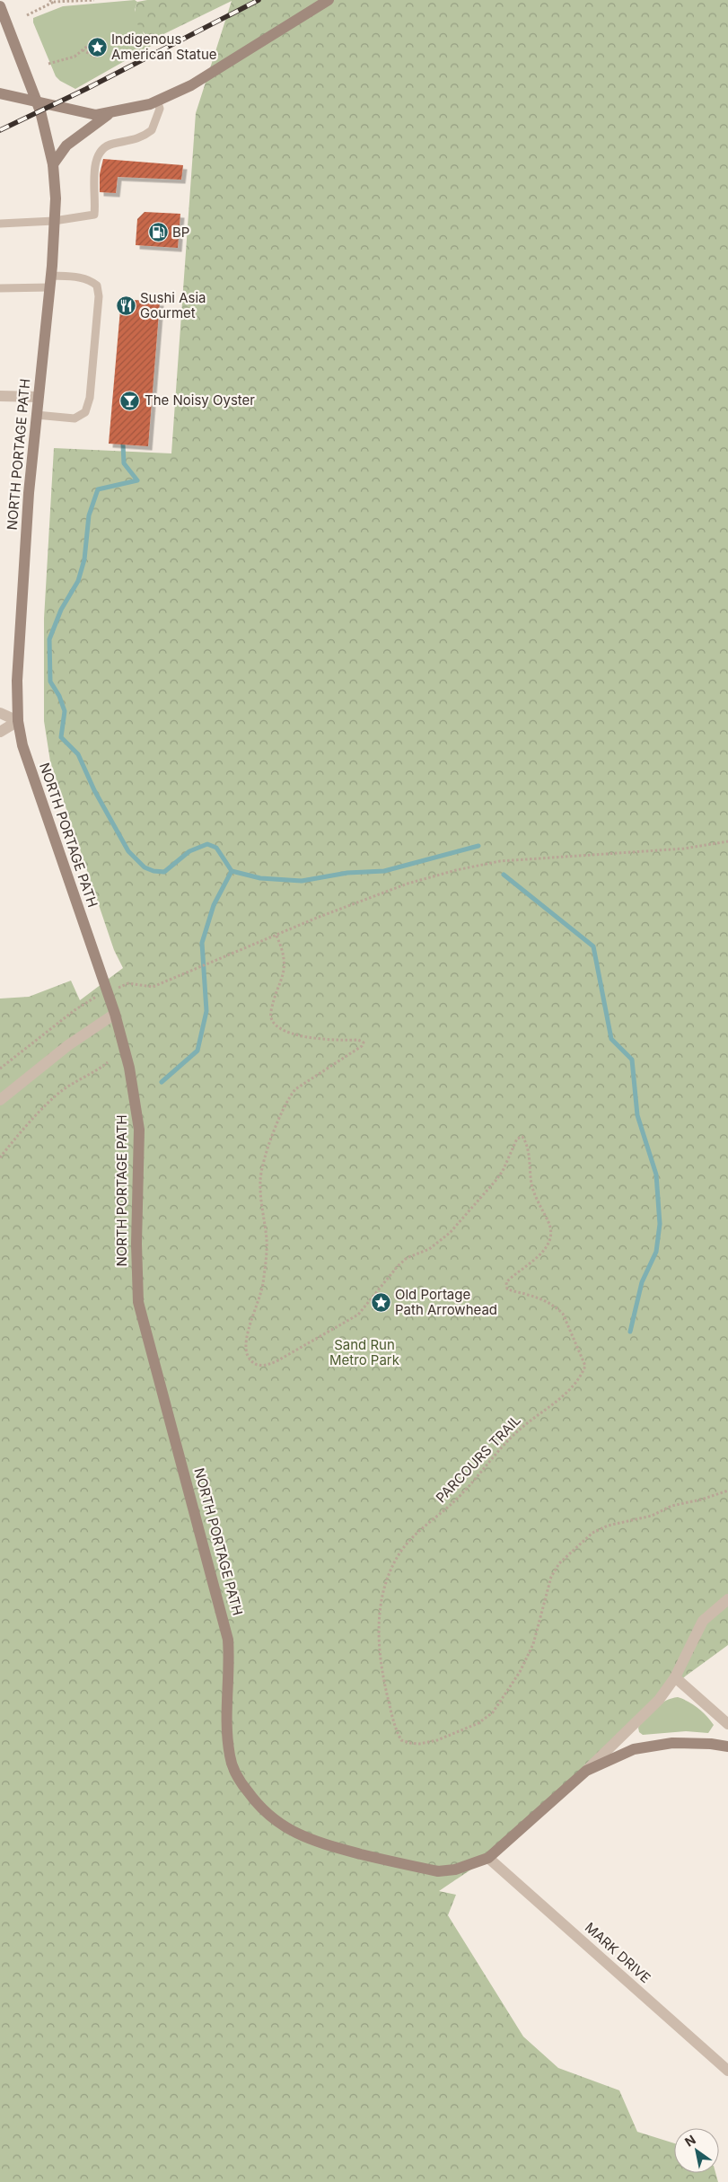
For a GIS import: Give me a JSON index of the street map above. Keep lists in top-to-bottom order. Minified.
{"streets":{"main road":["NORTH PORTAGE PATH"],"street":["MARK DRIVE"],"path":["PARCOURS TRAIL"]},"crossings":[["NORTH PORTAGE PATH","MARK DRIVE"]],"parks":["Sand Run Metro Park"],"places":{"place":["Indigenous American Statue","Old Portage Path Arrowhead"],"fuel station":["BP"],"restaurant":["Sushi Asia Gourmet"],"bar":["The Noisy Oyster"]},"north":"top left"}
